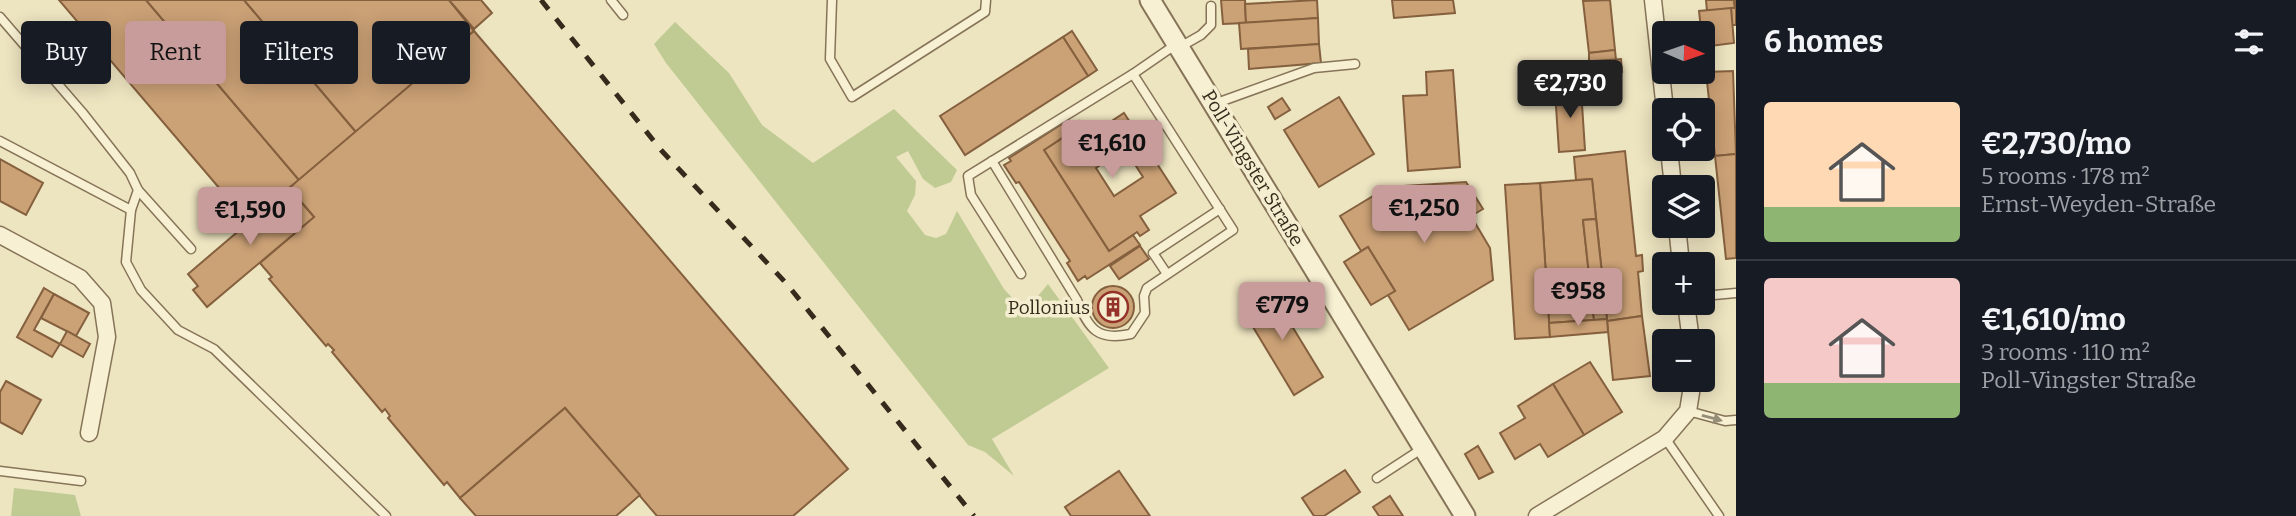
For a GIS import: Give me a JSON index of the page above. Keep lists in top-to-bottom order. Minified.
{"streets":{"street":["Poll-Vingster Straße"]},"places":{"building":["Pollonius"]},"north":"right","page":{"heading":"6 homes","map_buttons":["+","−"],"chip":["Buy","Rent","Filters","New"],"price":["€2,730","€1,610","€1,250","€1,590","€958","€779"],"list":[{"name":"€2,730/mo","note":"5 rooms · 178 m² · Ernst-Weyden-Straße"},{"name":"€1,610/mo","note":"3 rooms · 110 m² · Poll-Vingster Straße"}]}}
